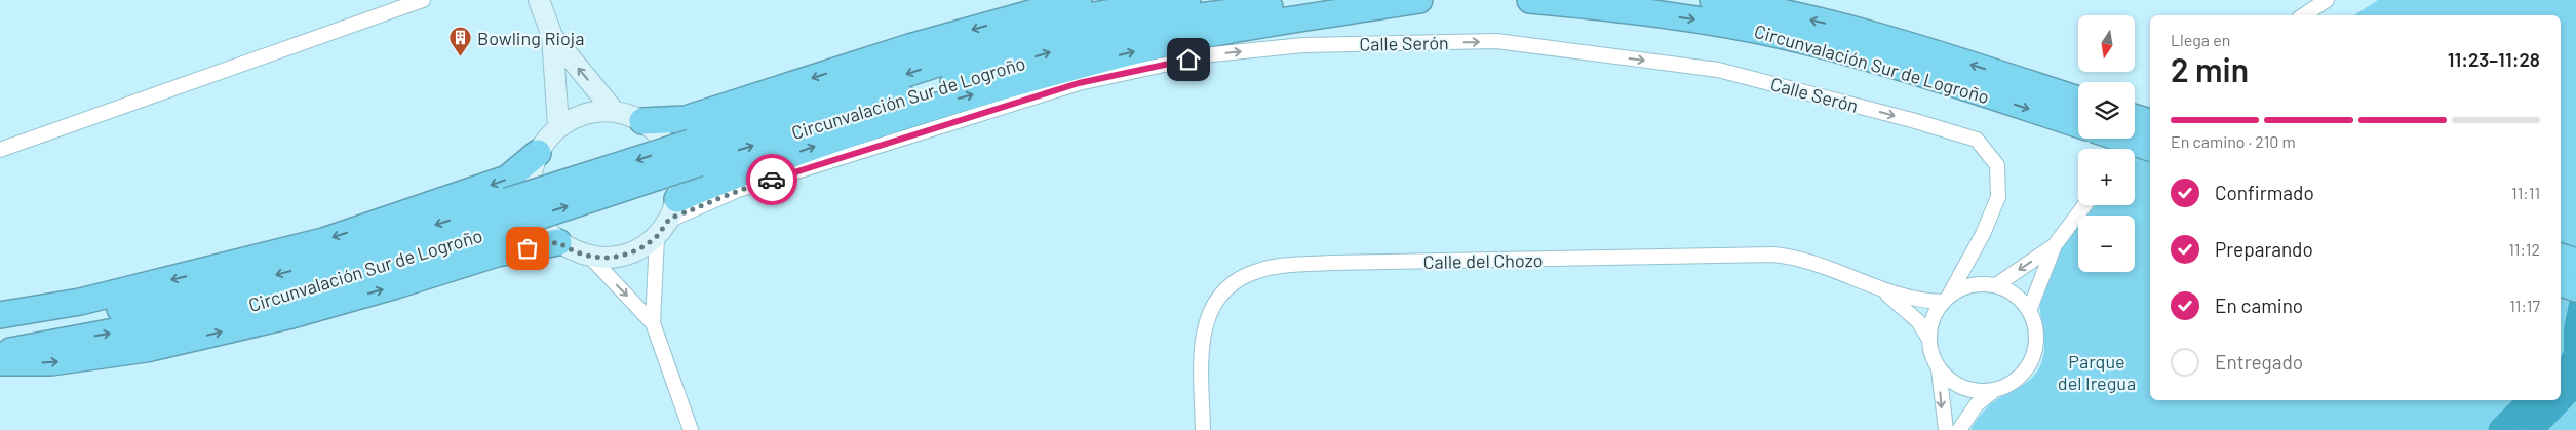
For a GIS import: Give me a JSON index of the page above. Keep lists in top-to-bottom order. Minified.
{"streets":{"highway":["Circunvalación Sur de Logroño"],"street":["Calle Serón","Calle del Chozo"]},"crossings":[["Calle Serón","Calle del Chozo"]],"one_way":["Calle Serón"],"parks":["Parque del Iregua"],"places":{"building":["Bowling Rioja"]},"north":"bottom","page":{"map_buttons":["+","−"],"heading":["2 min","Llega en","11:23–11:28"],"bar":"En camino · 210 m","list":[["Confirmado","11:11"],["Preparando","11:12"],["En camino","11:17"],"Entregado"]}}
